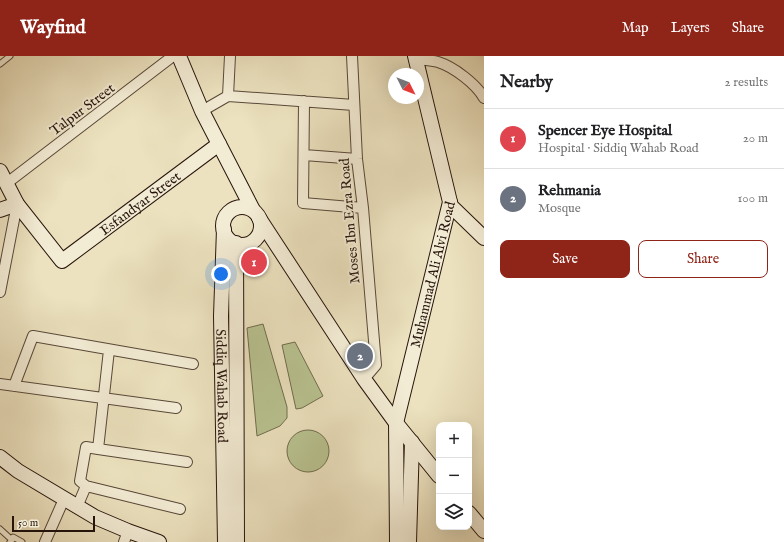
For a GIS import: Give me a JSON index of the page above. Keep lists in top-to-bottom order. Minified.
{"streets":{"main road":["Esfandyar Street","Muhammad Ali Alvi Road","Siddiq Wahab Road"],"street":["Talpur Street","Moses Ibn Ezra Road"]},"scale_bar":"50 m","north":"bottom right","page":{"header":"Wayfind","nav":["Map","Layers","Share"],"heading":["Nearby","2 results"],"list":[{"mark":"1","name":"Spencer Eye Hospital","note":"Hospital · Siddiq Wahab Road","value":"20 m"},{"mark":"2","name":"Rehmania","note":"Mosque","value":"100 m"}],"buttons":["Save","Share"],"pins":["1","2"],"map_buttons":["+","−"],"scale":"50 m"}}
